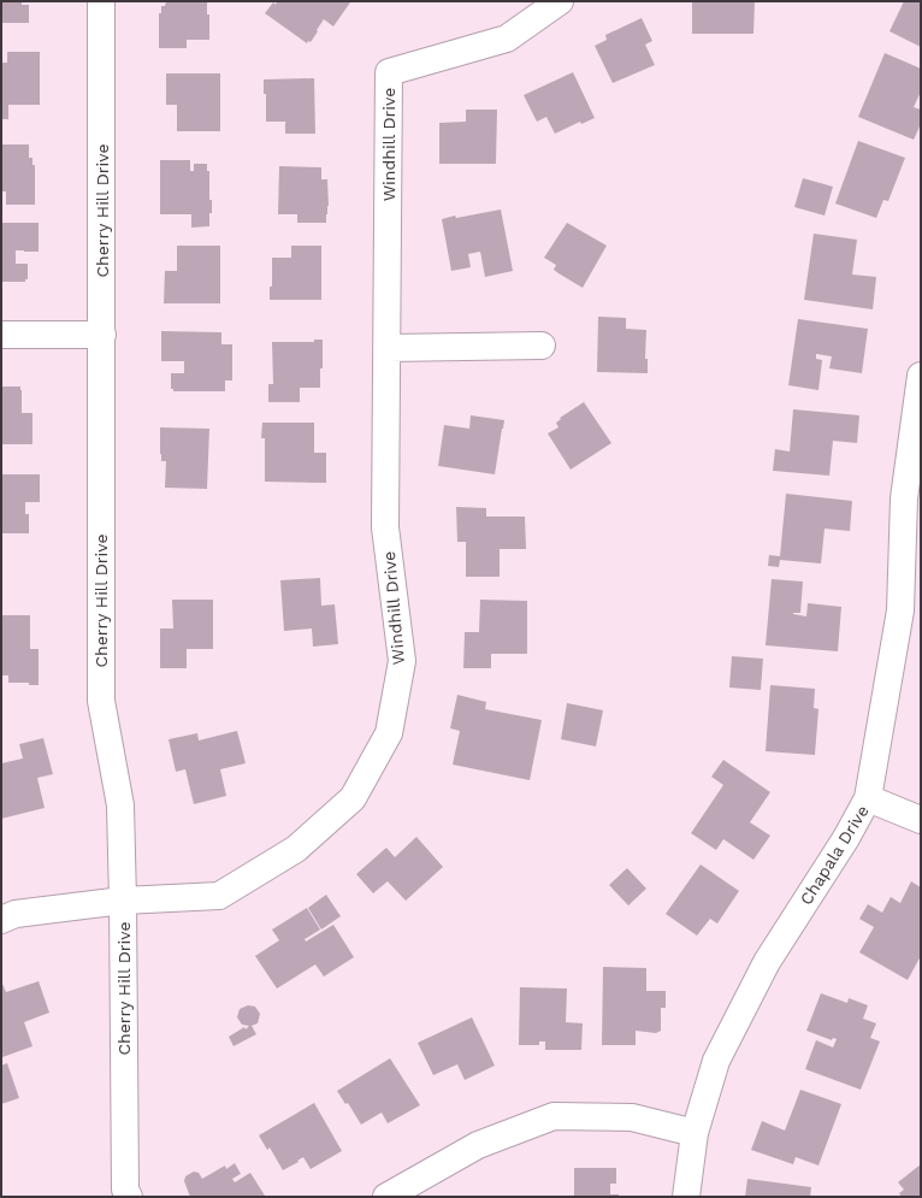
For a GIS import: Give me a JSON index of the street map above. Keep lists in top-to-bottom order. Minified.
{"streets":{"street":["Windhill Drive","Cherry Hill Drive","Chapala Drive"]},"crossings":[["Windhill Drive","Cherry Hill Drive"]]}
